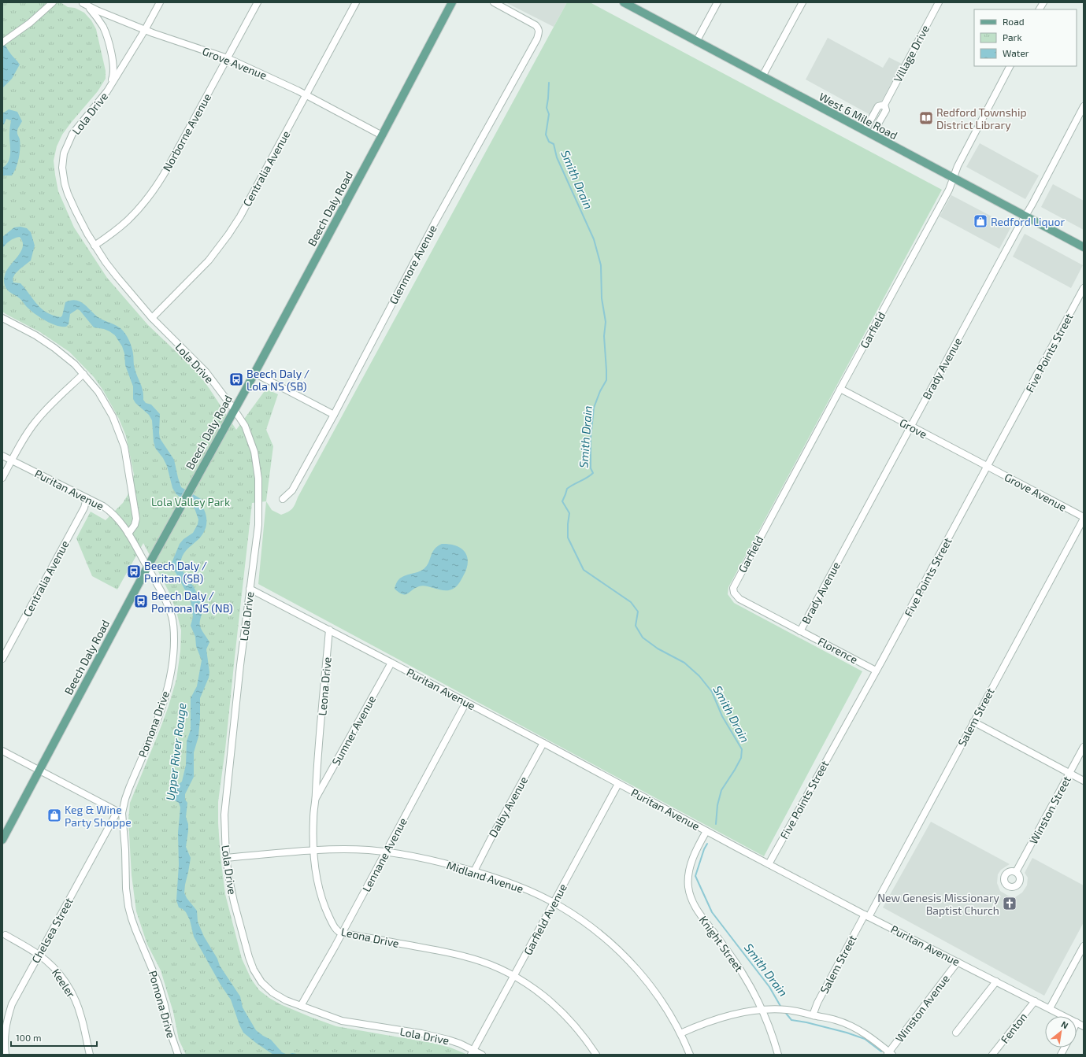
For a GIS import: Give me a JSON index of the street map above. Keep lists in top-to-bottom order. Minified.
{"streets":{"main road":["West 6 Mile Road","Beech Daly Road"],"street":["Village Drive","Grove Avenue","Lola Drive","Norborne Avenue","Centralia Avenue","Glenmore Avenue","Garfield","Five Points Street","Brady Avenue","Grove","Puritan Avenue","Florence","Leona Drive","Salem Street","Pomona Drive","Sumner Avenue","Dalby Avenue","Winston Street","Lennane Avenue","Midland Avenue","Garfield Avenue","Chelsea Street","Knight Street","Keeler","Winston Avenue","Fenton"]},"crossings":[["Village Drive","West 6 Mile Road"],["Grove Avenue","Lola Drive"],["Grove Avenue","Norborne Avenue"],["Grove Avenue","Centralia Avenue"],["Grove Avenue","Beech Daly Road"],["Grove Avenue","Five Points Street"],["Grove Avenue","Grove"],["Grove Avenue","Salem Street"],["Lola Drive","Norborne Avenue"],["Lola Drive","Centralia Avenue"],["Lola Drive","Beech Daly Road"],["Lola Drive","Puritan Avenue"],["Lola Drive","Lennane Avenue"],["Lola Drive","Midland Avenue"],["Lola Drive","Garfield Avenue"],["West 6 Mile Road","Garfield"],["West 6 Mile Road","Brady Avenue"],["Centralia Avenue","Puritan Avenue"],["Beech Daly Road","Pomona Drive"],["Garfield","Grove"],["Garfield","Florence"],["Five Points Street","Grove"],["Five Points Street","Puritan Avenue"],["Five Points Street","Florence"],["Brady Avenue","Grove"],["Brady Avenue","Florence"],["Puritan Avenue","Leona Drive"],["Puritan Avenue","Salem Street"],["Puritan Avenue","Pomona Drive"],["Puritan Avenue","Sumner Avenue"],["Puritan Avenue","Dalby Avenue"],["Puritan Avenue","Lennane Avenue"],["Puritan Avenue","Garfield Avenue"],["Puritan Avenue","Knight Street"],["Puritan Avenue","Winston Avenue"],["Puritan Avenue","Fenton"],["Leona Drive","Sumner Avenue"],["Leona Drive","Lennane Avenue"],["Leona Drive","Midland Avenue"],["Leona Drive","Garfield Avenue"],["Pomona Drive","Chelsea Street"],["Dalby Avenue","Midland Avenue"],["Lennane Avenue","Midland Avenue"],["Midland Avenue","Garfield Avenue"],["Chelsea Street","Keeler"]],"water":["Smith Drain","Upper River Rouge"],"parks":["Lola Valley Park"],"places":{"library":["Redford Township District Library"],"shop":["Redford Liquor","Keg & Wine Party Shoppe"],"bus stop":["Beech Daly / Lola NS (SB)","Beech Daly / Puritan (SB)","Beech Daly / Pomona NS (NB)"],"church":["New Genesis Missionary Baptist Church"]},"legend":["Road","Park","Water"],"scale_bar":"100 m","north":"top right"}
